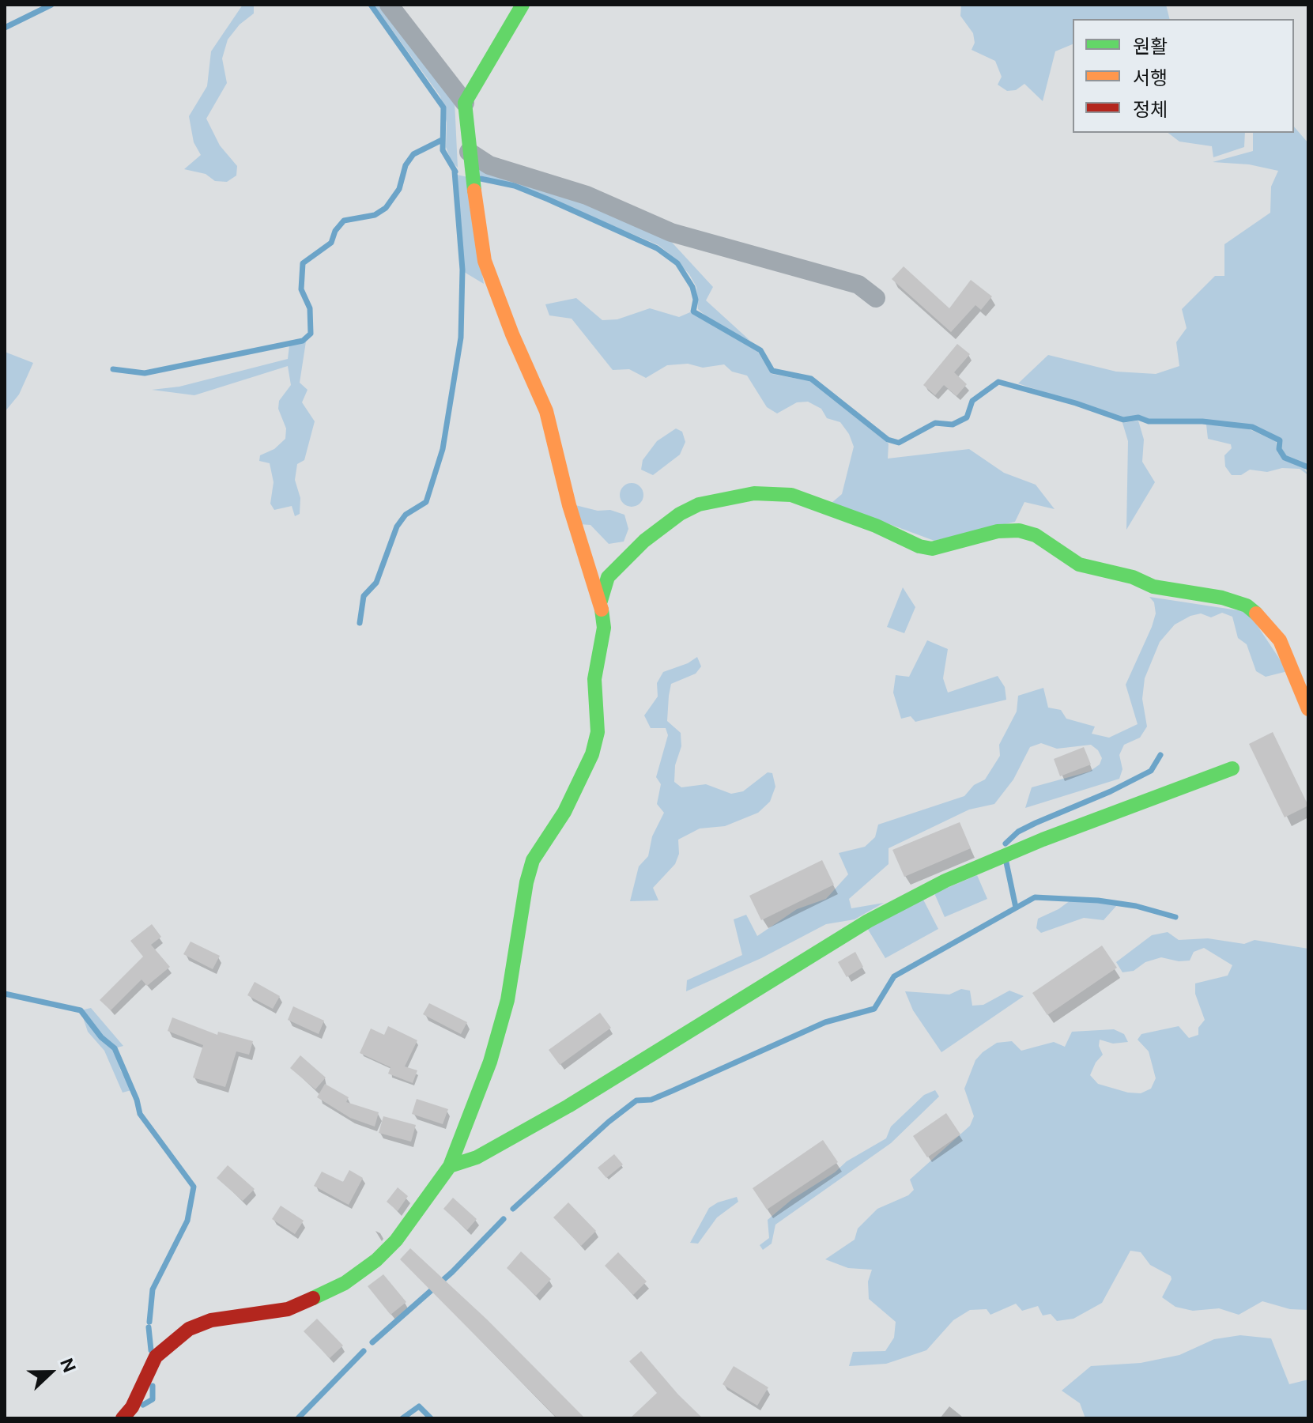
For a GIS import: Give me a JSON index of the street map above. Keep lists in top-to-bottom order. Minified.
{"legend":["원활","서행","정체"],"north":"right"}
